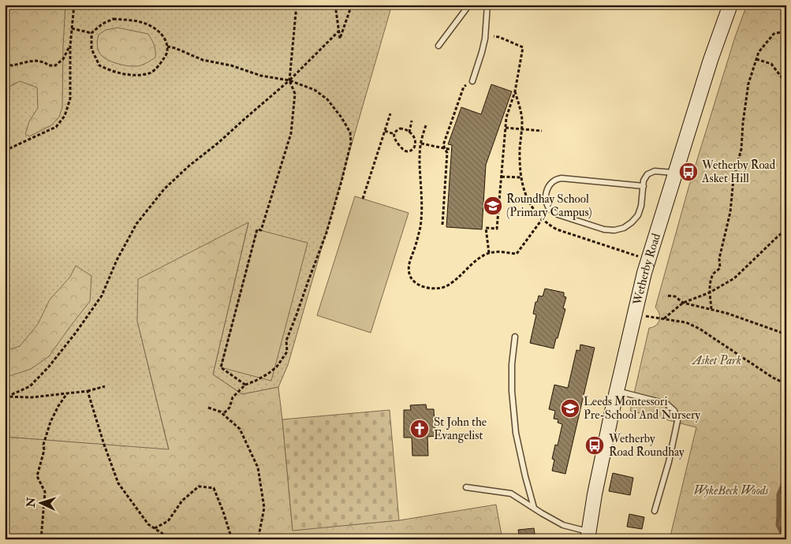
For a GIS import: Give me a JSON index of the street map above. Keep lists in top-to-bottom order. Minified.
{"streets":{"street":["Wetherby Road"]},"parks":["Asket Park","WykeBeck Woods"],"places":{"bus stop":["Wetherby Road Asket Hill","Wetherby Road Roundhay"],"school or university":["Roundhay School (Primary Campus)","Leeds Montessori Pre-School And Nursery"],"church":["St John the Evangelist"]},"north":"left"}
